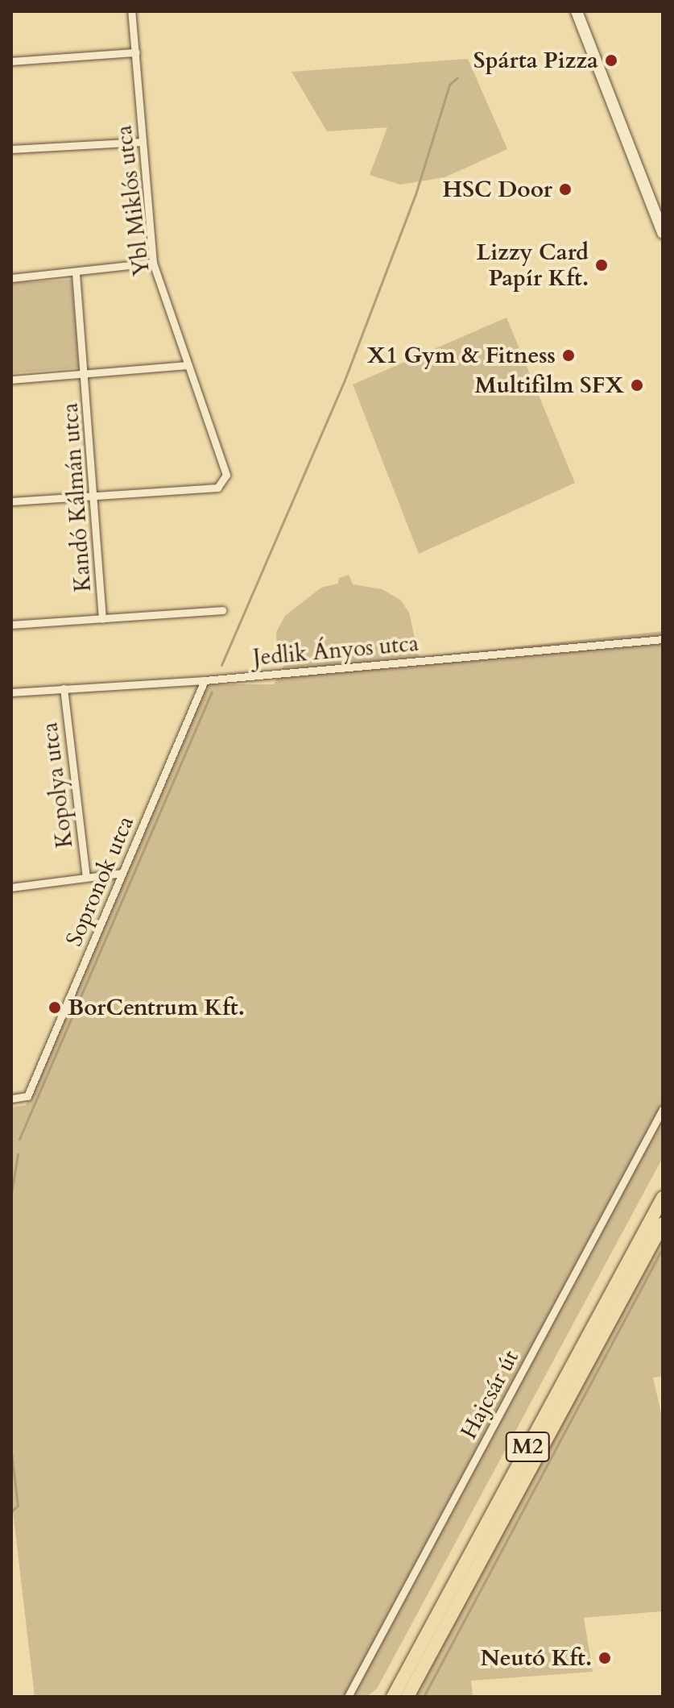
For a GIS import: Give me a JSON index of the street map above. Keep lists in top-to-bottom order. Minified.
{"streets":{"highway":["M2"],"street":["Ybl Miklós utca","Kandó Kálmán utca","Jedlik Ányos utca","Kopolya utca","Sopronok utca","Hajcsár út"]},"crossings":[["Ybl Miklós utca","Kandó Kálmán utca"],["Jedlik Ányos utca","Kopolya utca"],["Jedlik Ányos utca","Sopronok utca"]],"places":["Spárta Pizza","HSC Door","Lizzy Card Papír Kft.","X1 Gym & Fitness","Multifilm SFX","BorCentrum Kft.","Neutó Kft."]}
